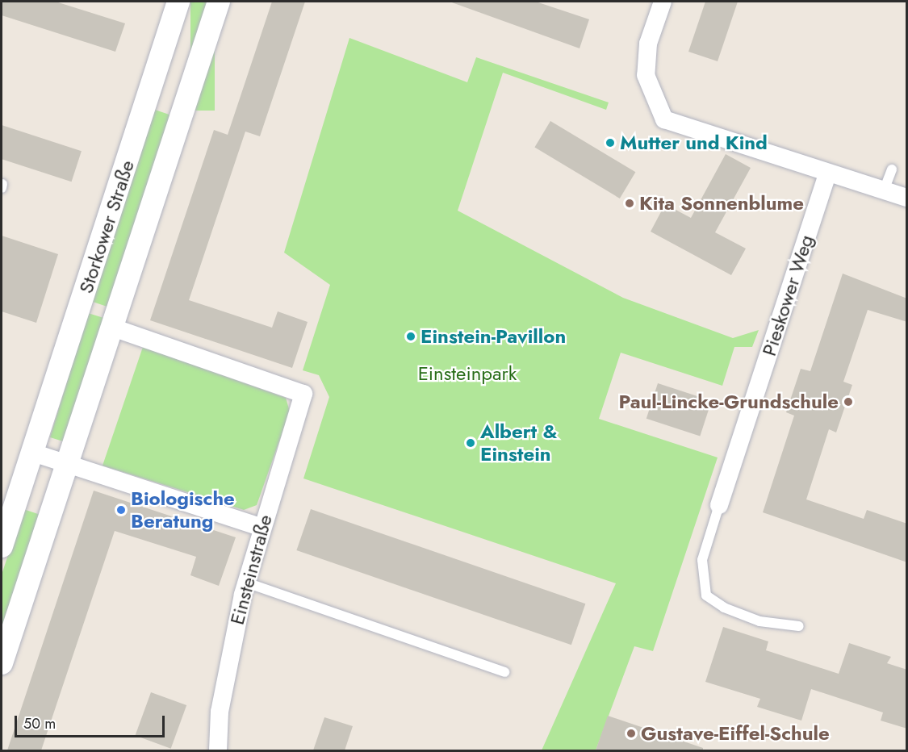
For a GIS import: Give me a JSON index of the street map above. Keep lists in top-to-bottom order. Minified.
{"streets":{"street":["Storkower Straße","Pieskower Weg","Einsteinstraße"]},"crossings":[["Storkower Straße","Einsteinstraße"]],"parks":["Einsteinpark"],"places":["Mutter und Kind","Kita Sonnenblume","Einstein-Pavillon","Paul-Lincke-Grundschule","Albert & Einstein","Biologische Beratung","Gustave-Eiffel-Schule"],"scale_bar":"50 m"}
